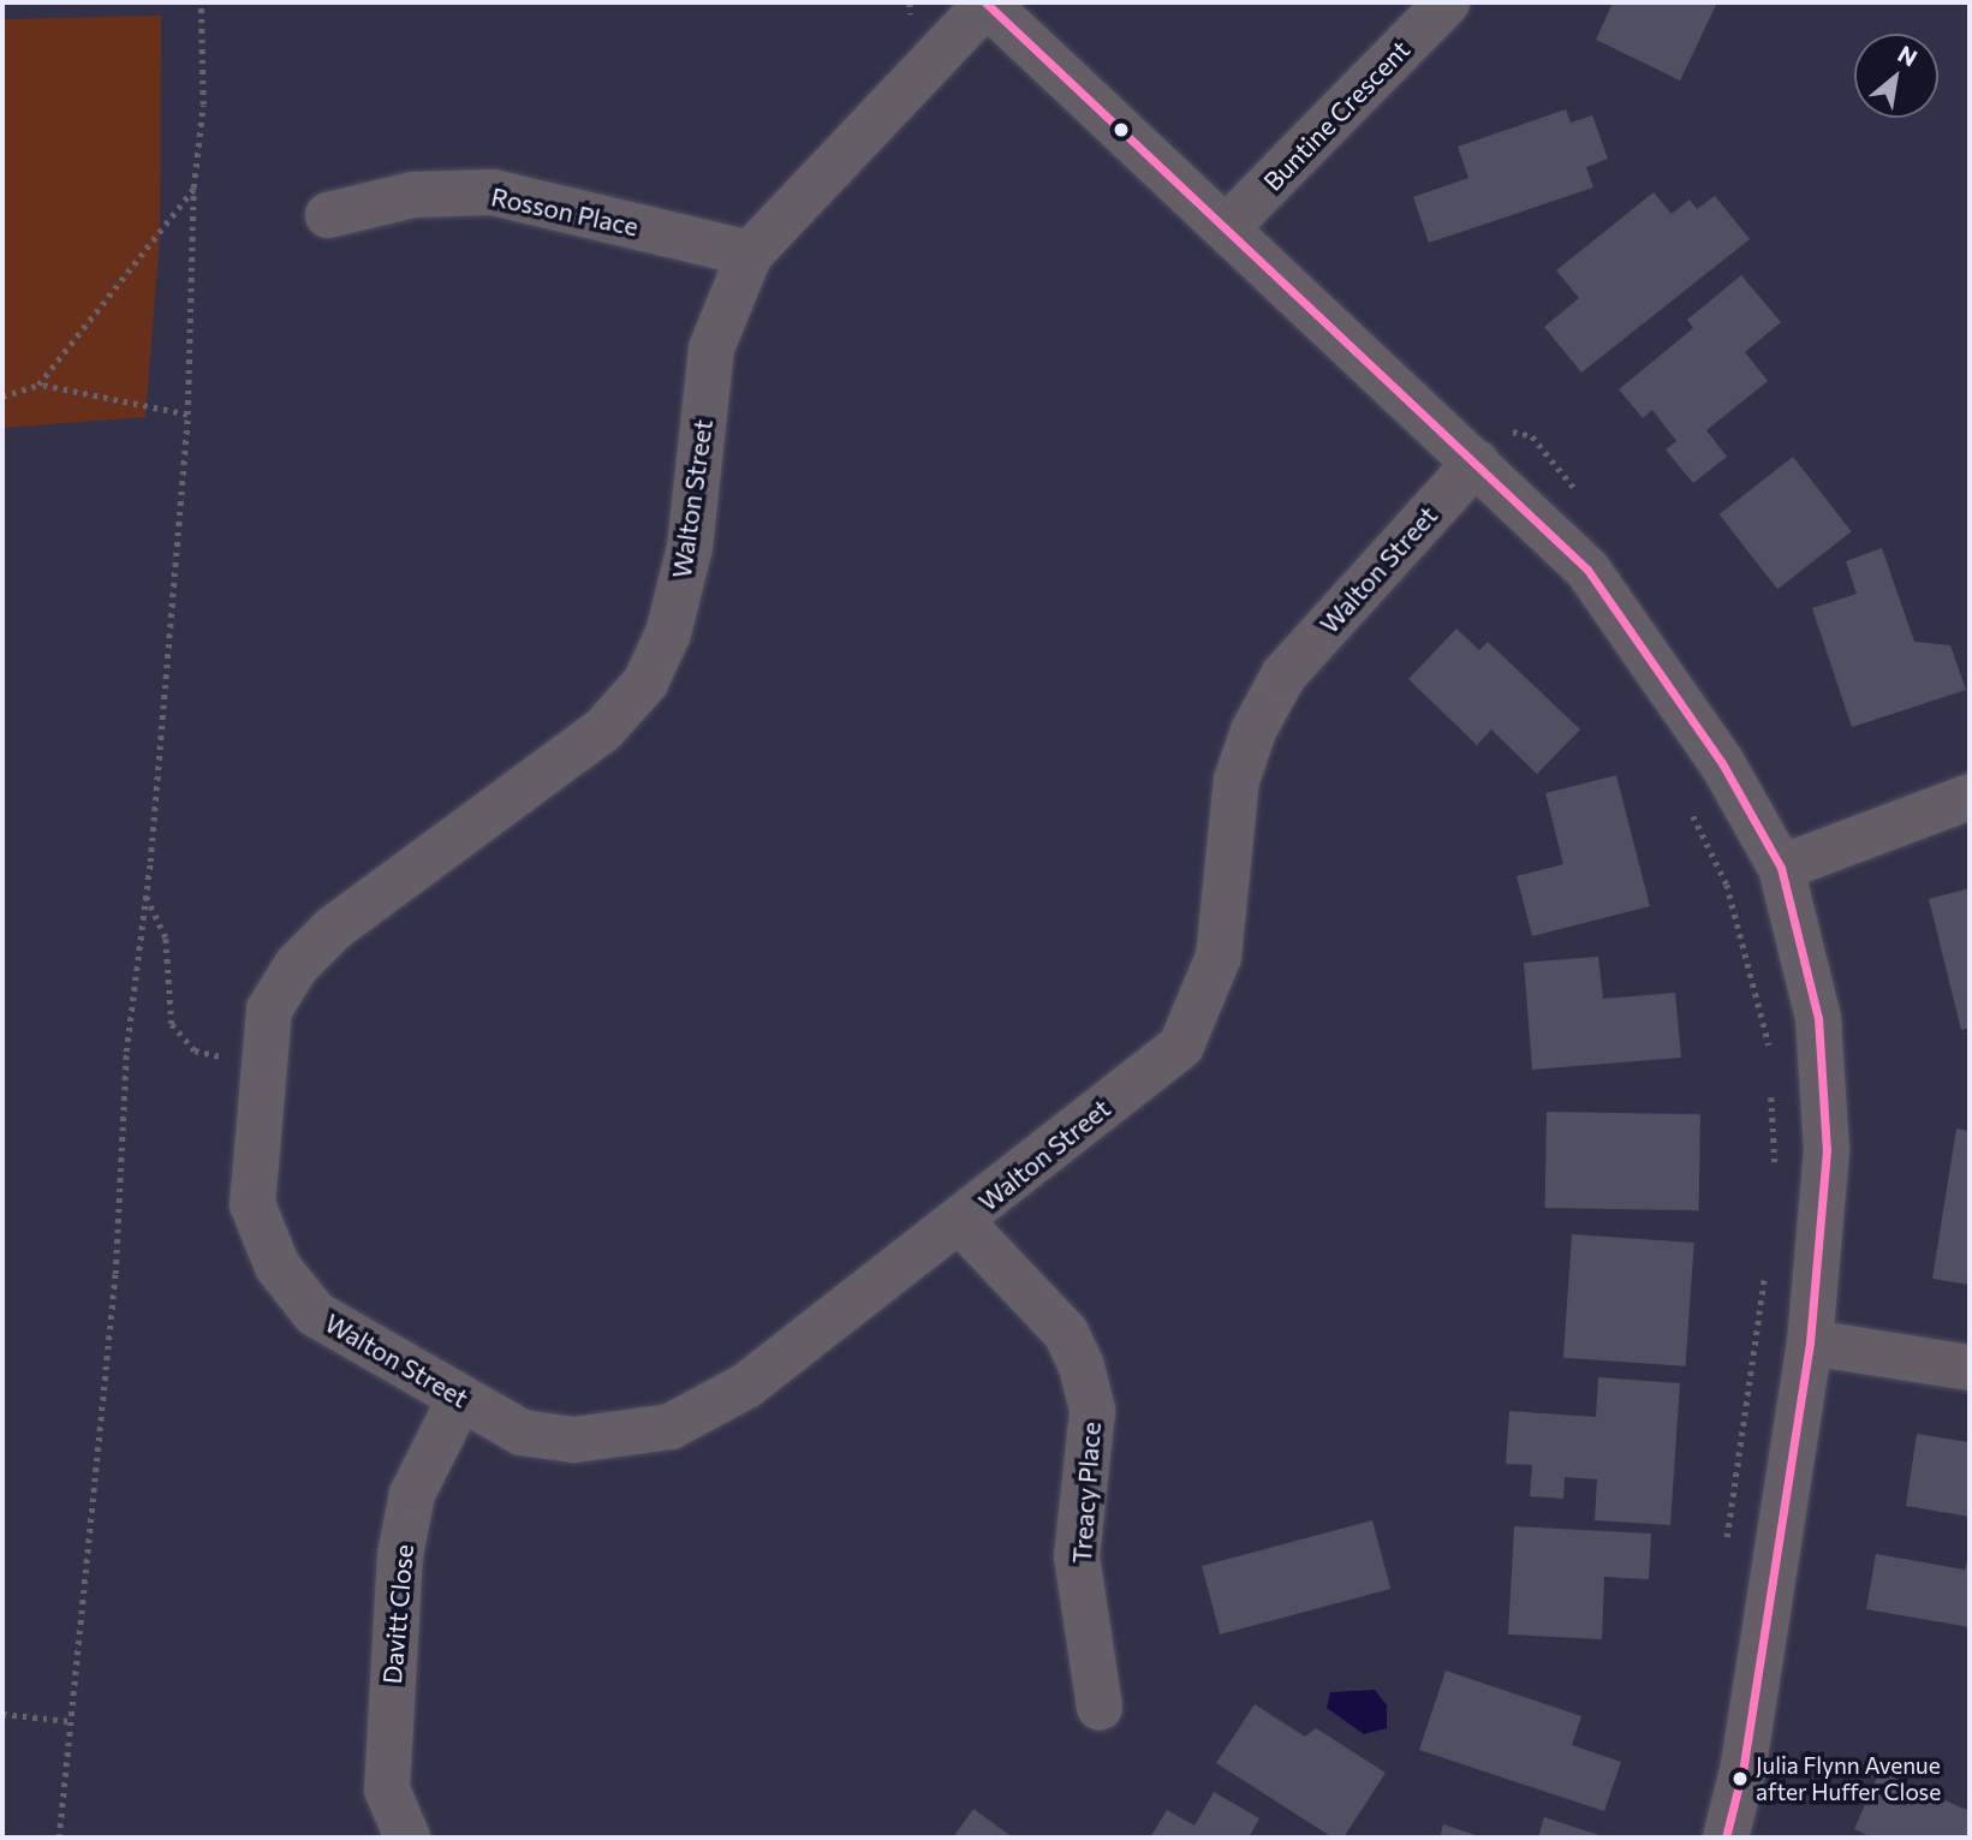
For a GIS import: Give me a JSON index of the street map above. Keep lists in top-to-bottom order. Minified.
{"streets":{"street":["Buntine Crescent","Rosson Place","Walton Street","Treacy Place","Davitt Close"]},"crossings":[["Rosson Place","Walton Street"],["Walton Street","Treacy Place"],["Walton Street","Davitt Close"]],"places":["Julia Flynn Avenue after Huffer Close"],"north":"top right"}
